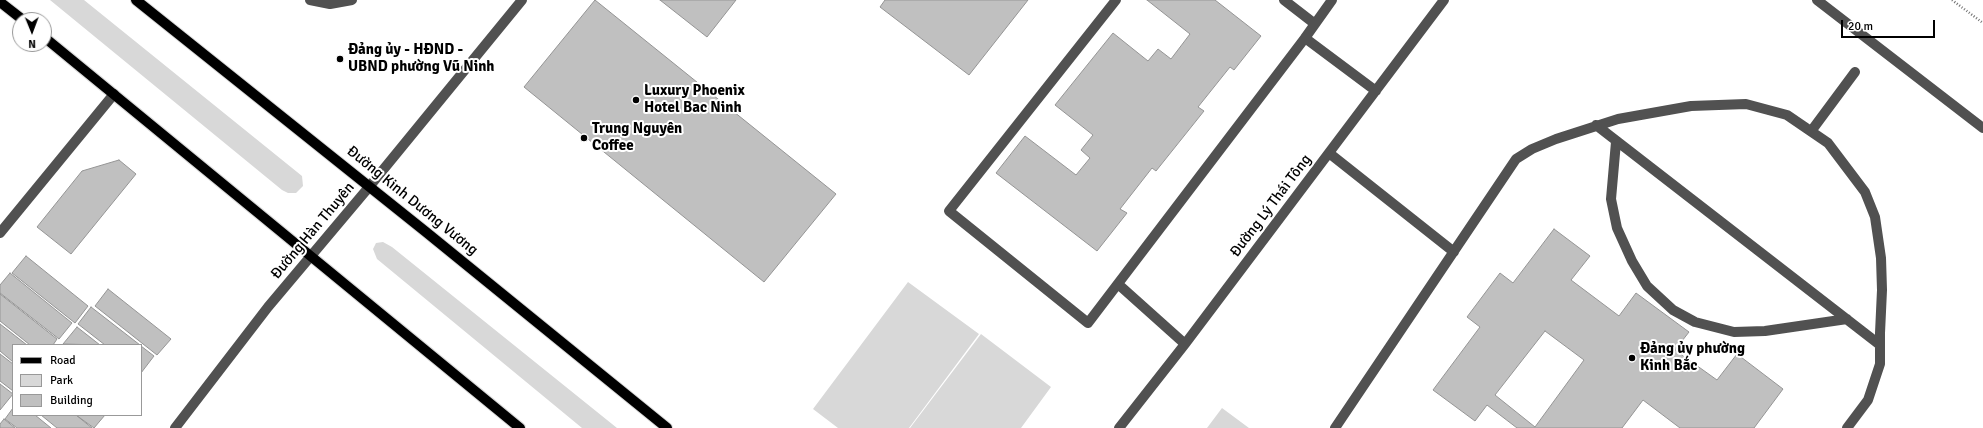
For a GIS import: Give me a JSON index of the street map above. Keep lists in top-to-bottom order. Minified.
{"streets":{"main road":["Đường Kinh Dương Vương"],"street":["Đường Lý Thái Tông","Đường Hàn Thuyên"]},"crossings":[["Đường Kinh Dương Vương","Đường Hàn Thuyên"]],"places":["Đảng ủy - HĐND - UBND phường Vũ Ninh","Luxury Phoenix Hotel Bac Ninh","Trung Nguyên Coffee","Đảng ủy phường Kinh Bắc"],"legend":["Road","Park","Building"],"scale_bar":"20 m","north":"bottom"}
